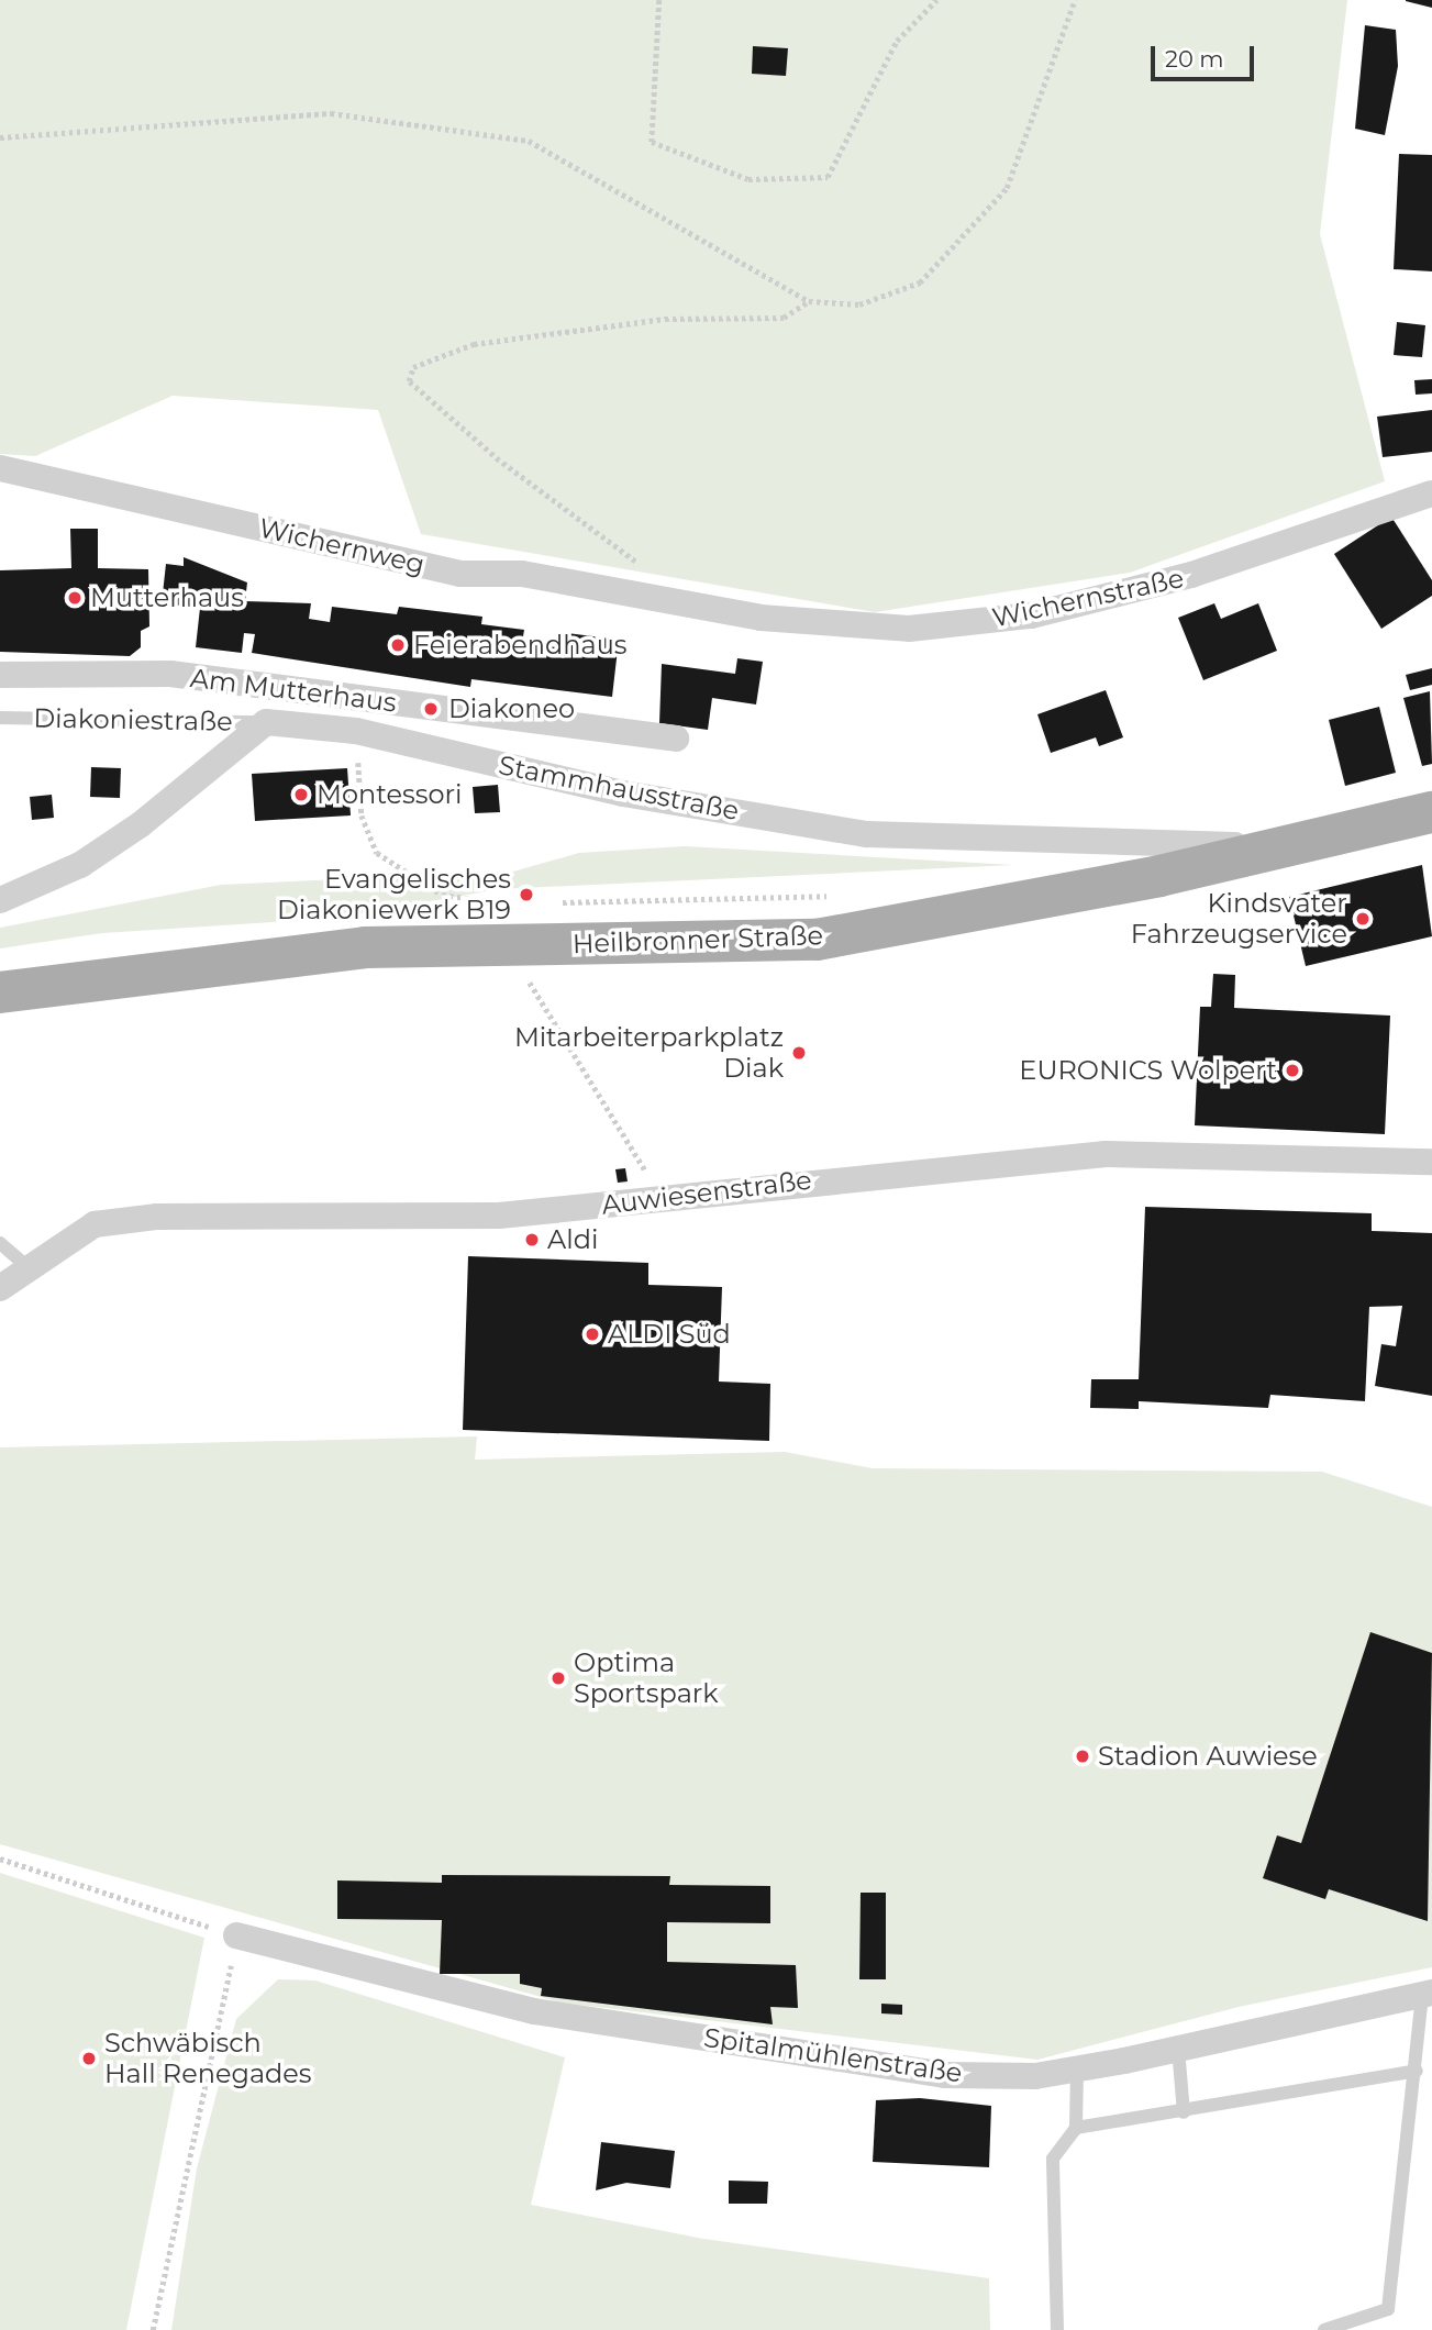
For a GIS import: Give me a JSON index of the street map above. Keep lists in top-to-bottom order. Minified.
{"streets":{"main road":["Heilbronner Straße"],"street":["Wichernweg","Wichernstraße","Am Mutterhaus","Stammhausstraße","Auwiesenstraße","Spitalmühlenstraße"],"lane":["Diakoniestraße"]},"crossings":[["Wichernweg","Wichernstraße"],["Diakoniestraße","Stammhausstraße"],["Stammhausstraße","Heilbronner Straße"]],"places":["Mutterhaus","Feierabendhaus","Diakoneo","Montessori","Evangelisches Diakoniewerk B19","Kindsvater Fahrzeugservice","Mitarbeiterparkplatz Diak","EURONICS Wolpert","Aldi","ALDI Süd","Optima Sportspark","Stadion Auwiese","Schwäbisch Hall Renegades"],"scale_bar":"20 m"}
